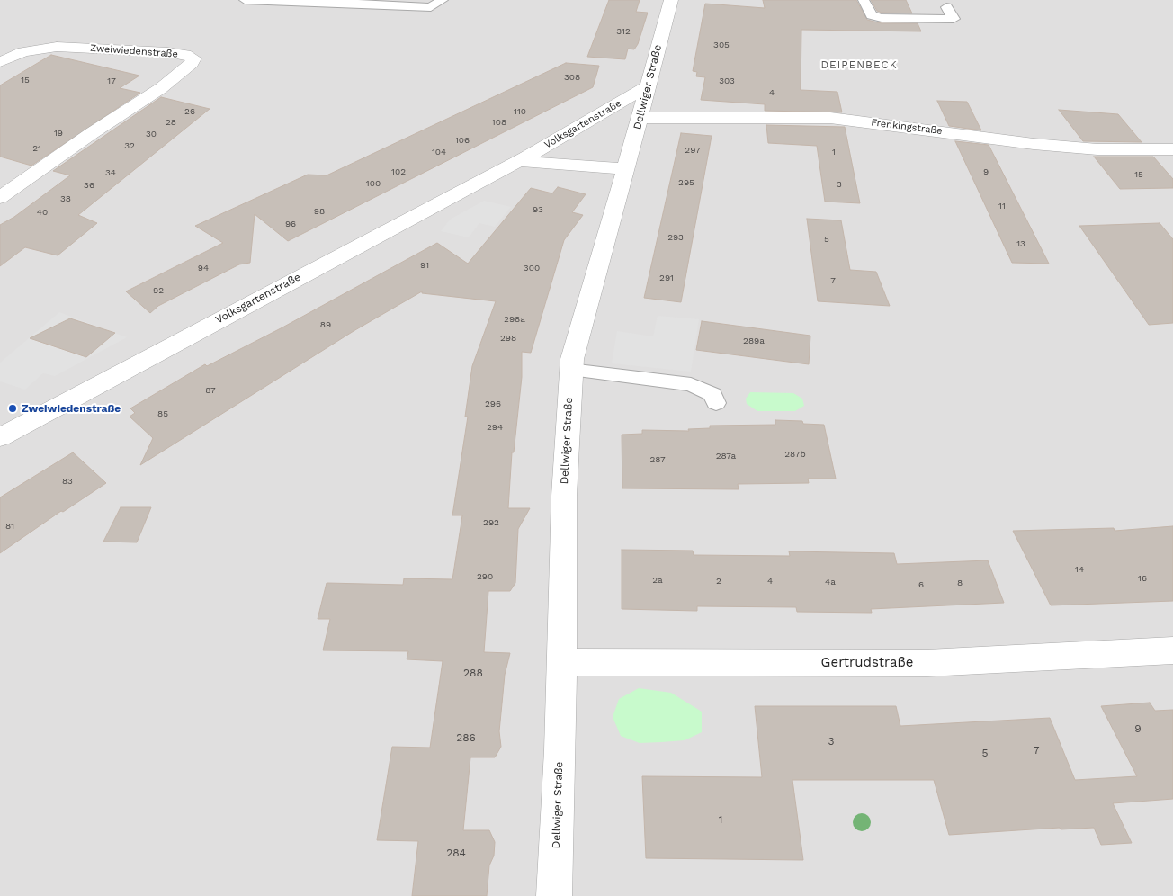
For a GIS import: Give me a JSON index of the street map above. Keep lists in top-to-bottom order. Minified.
{"streets":{"street":["Zweiwiedenstraße","Dellwiger Straße","Volksgartenstraße","Frenkingstraße","Gertrudstraße"]},"crossings":[["Dellwiger Straße","Volksgartenstraße"],["Dellwiger Straße","Frenkingstraße"],["Dellwiger Straße","Gertrudstraße"]],"districts":["DEIPENBECK"],"places":["Zweiwiedenstraße"],"house_numbers":["312","305","308","15","17","303","4","26","110","28","108","19","30","106","32","21","297","104","1","102","9","34","15","295","100","3","36","38","11","93","98","40","96","293","5","13","91","94","300","291","7","92","298a","89","298","289a","87","296","85","294","287b","287a","287","83","292","81","14","290","16","2a","2","4","4a","8","6","288","9","286","3","7","5","1","284"]}
